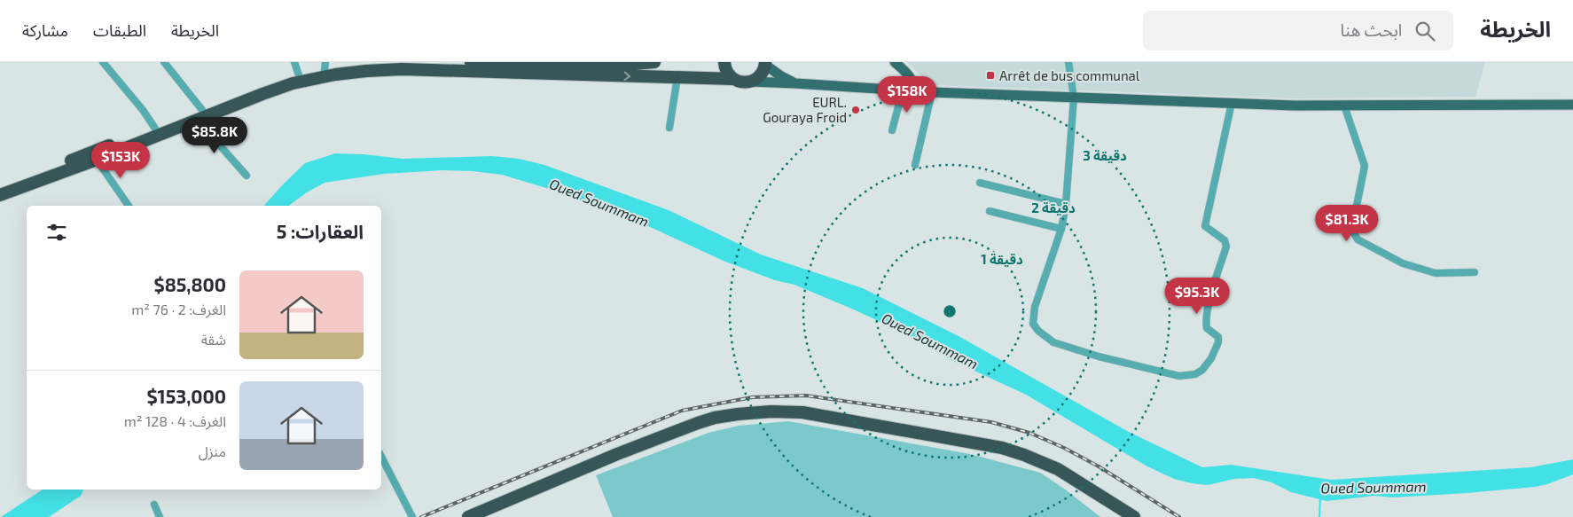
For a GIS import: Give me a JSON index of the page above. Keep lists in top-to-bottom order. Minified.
{"water":["Oued Soummam"],"places":{"transit":["Arrêt de bus communal"],"other":["EURL. Gouraya Froid"]},"page":{"header":"الخريطة","search":"ابحث هنا","nav":["الخريطة","الطبقات","مشاركة"],"price":["$158K","$85.8K","$153K","$81.3K","$95.3K"],"heading":"العقارات: 5","list":[{"name":"$85,800","note":"الغرف: 2 · 76 m² · شقة"},{"name":"$153,000","note":"الغرف: 4 · 128 m² · منزل"}]},"rings":["3 دقيقة","2 دقيقة","1 دقيقة"]}
